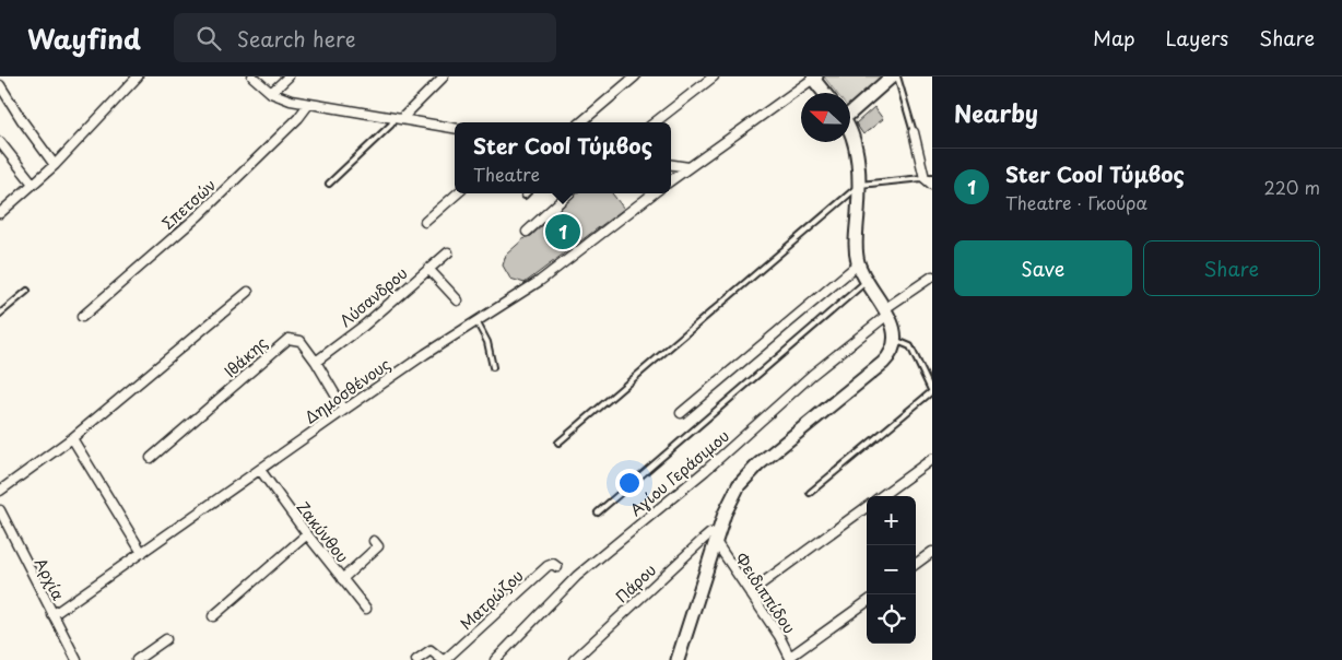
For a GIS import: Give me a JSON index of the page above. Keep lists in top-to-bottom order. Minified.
{"streets":{"street":["Σπετσών","Λύσανδρου","Ιθάκης","Δημοσθένους","Αγίου Γεράσιμου","Ζακύνθου","Αρχία","Πάρου","Φειδιππίδου","Ματρώζου"]},"crossings":[["Λύσανδρου","Ιθάκης"],["Ιθάκης","Δημοσθένους"],["Δημοσθένους","Ζακύνθου"],["Δημοσθένους","Αρχία"],["Πάρου","Φειδιππίδου"]],"north":"left","page":{"header":"Wayfind","search":"Search here","nav":["Map","Layers","Share"],"heading":"Nearby","popup":["Ster Cool Τύμβος","Theatre"],"list":[{"mark":"1","name":"Ster Cool Τύμβος","note":"Theatre · Γκούρα","value":"220 m"}],"pins":"1","buttons":["Save","Share"],"map_buttons":["+","−"]}}
